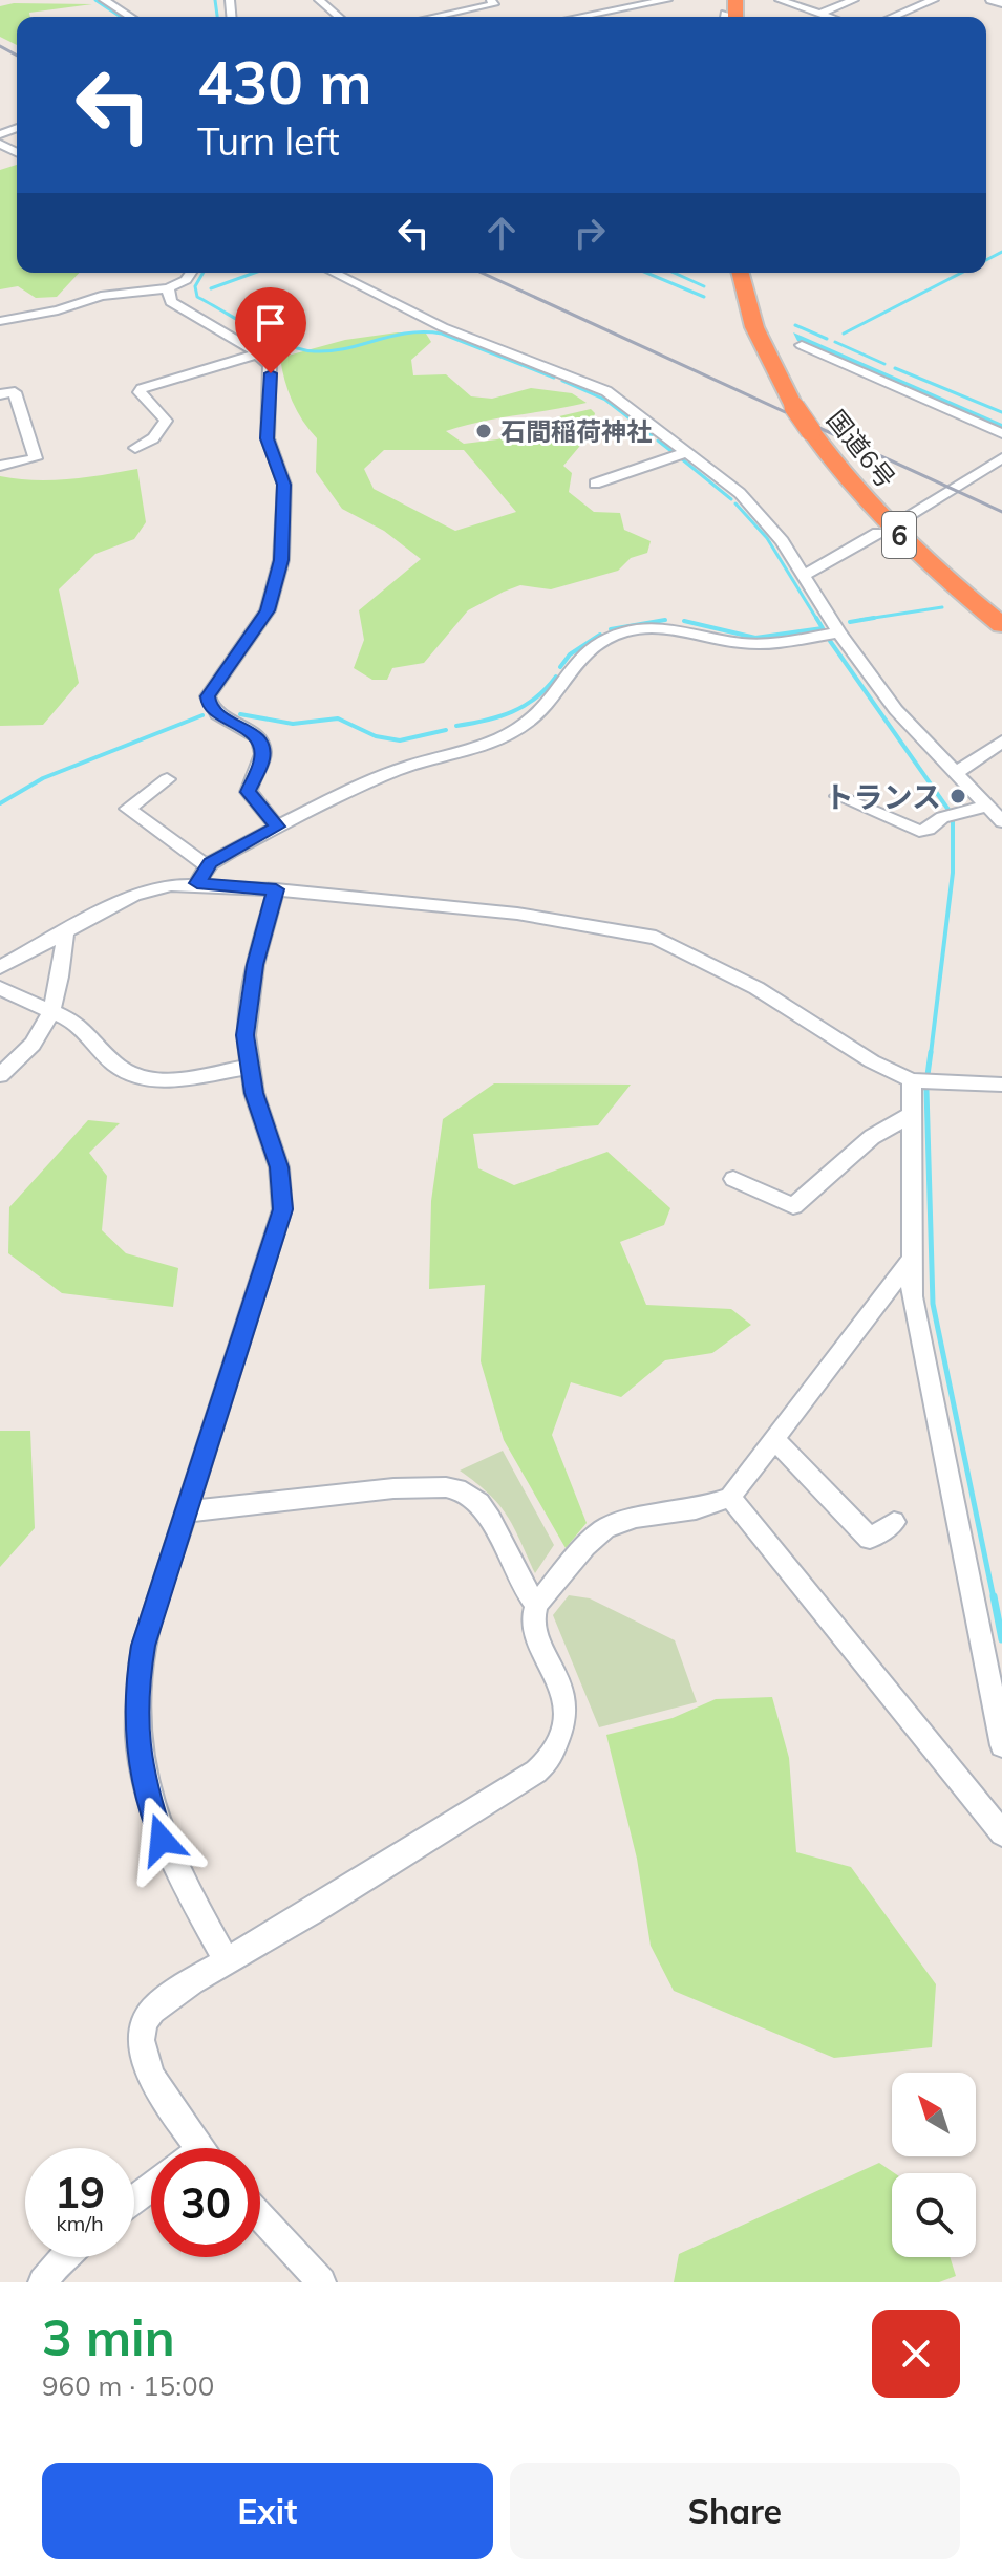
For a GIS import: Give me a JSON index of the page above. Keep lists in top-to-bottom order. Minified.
{"streets":{"highway":["国道6号","6"]},"places":["石間稲荷神社","トランス"],"north":"top left","page":{"turn":["430 m","Turn left"],"speed":"19 km/h","limit":"30","heading":["3 min","960 m · 15:00"],"buttons":["Exit","Share"]}}
